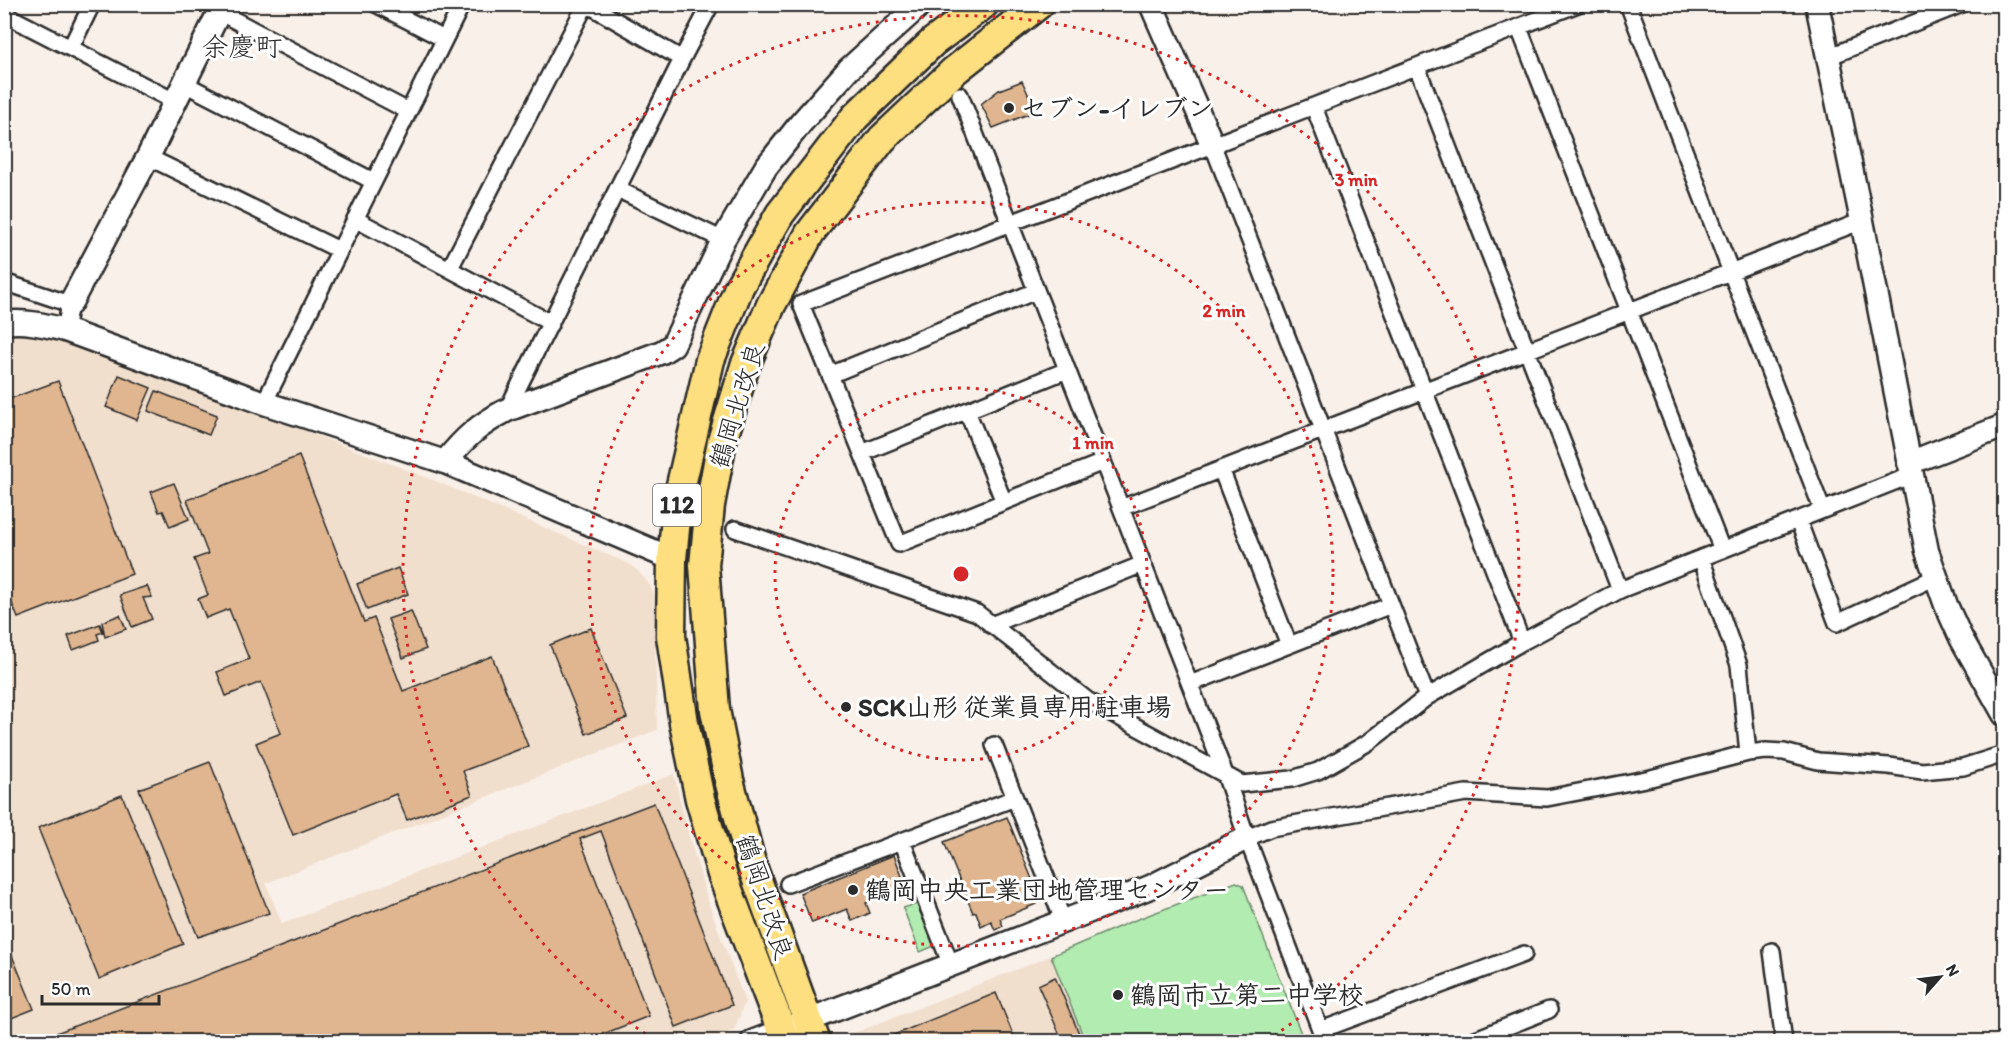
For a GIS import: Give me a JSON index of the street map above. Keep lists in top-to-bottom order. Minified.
{"streets":{"highway":["鶴岡北改良","112"]},"districts":["余慶町"],"places":["セブン-イレブン","SCK山形 従業員専用駐車場","鶴岡中央工業団地管理センター","鶴岡市立第二中学校"],"scale_bar":"50 m","north":"top right","rings":["3 min","2 min","1 min"]}
